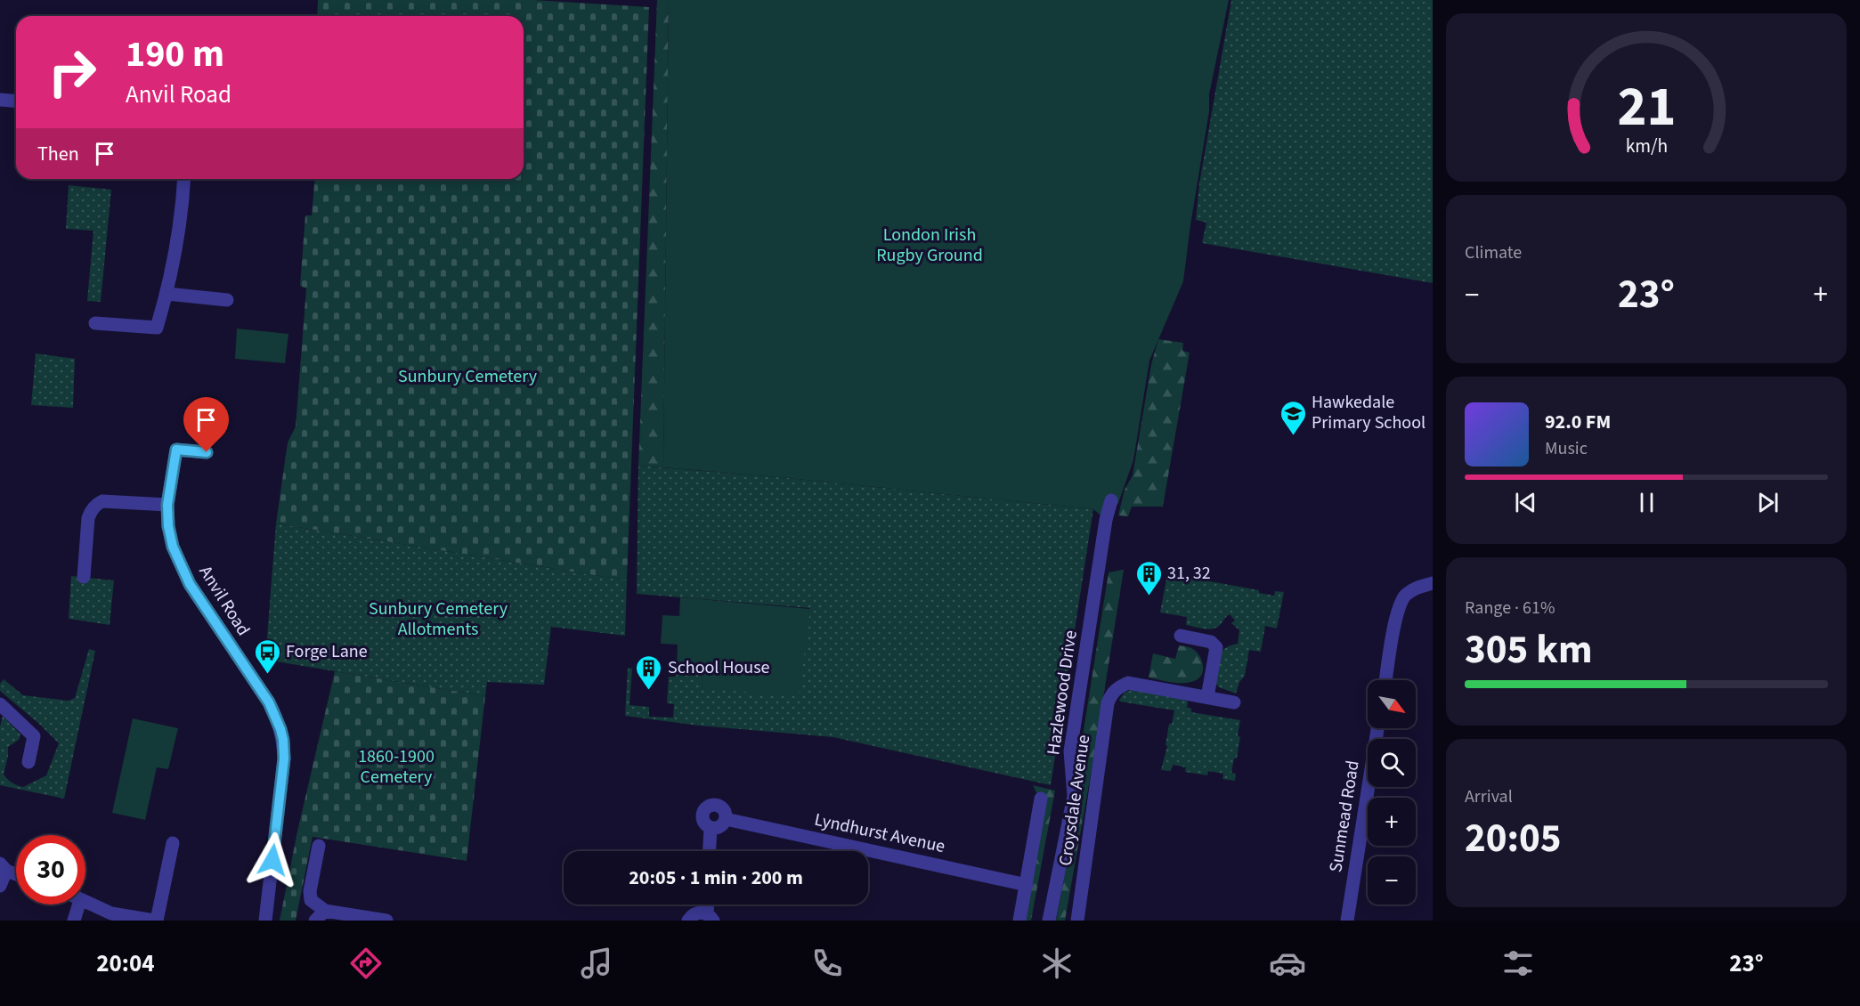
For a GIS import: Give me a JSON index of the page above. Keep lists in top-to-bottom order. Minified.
{"streets":{"street":["Anvil Road","Hazlewood Drive","Croysdale Avenue","Sunmead Road","Lyndhurst Avenue"]},"crossings":[["Croysdale Avenue","Lyndhurst Avenue"]],"parks":["London Irish Rugby Ground","Sunbury Cemetery","Sunbury Cemetery Allotments","1860-1900 Cemetery"],"places":{"school or university":["Hawkedale Primary School"],"building":["31, 32","School House"],"bus stop":["Forge Lane"]},"north":"bottom right","page":{"turn":["190 m","Anvil Road"],"then":"Then","tile":["Climate",["Range · 61%","305 km"],["Arrival","20:05"]],"heat":["−","23°","+"],"song":["92.0 FM","Music"],"map_buttons":["+","−"],"limit":"30","trip":"20:05 · 1 min · 200 m","tabs":["20:04","23°"],"gauge":["21","km/h"]}}
